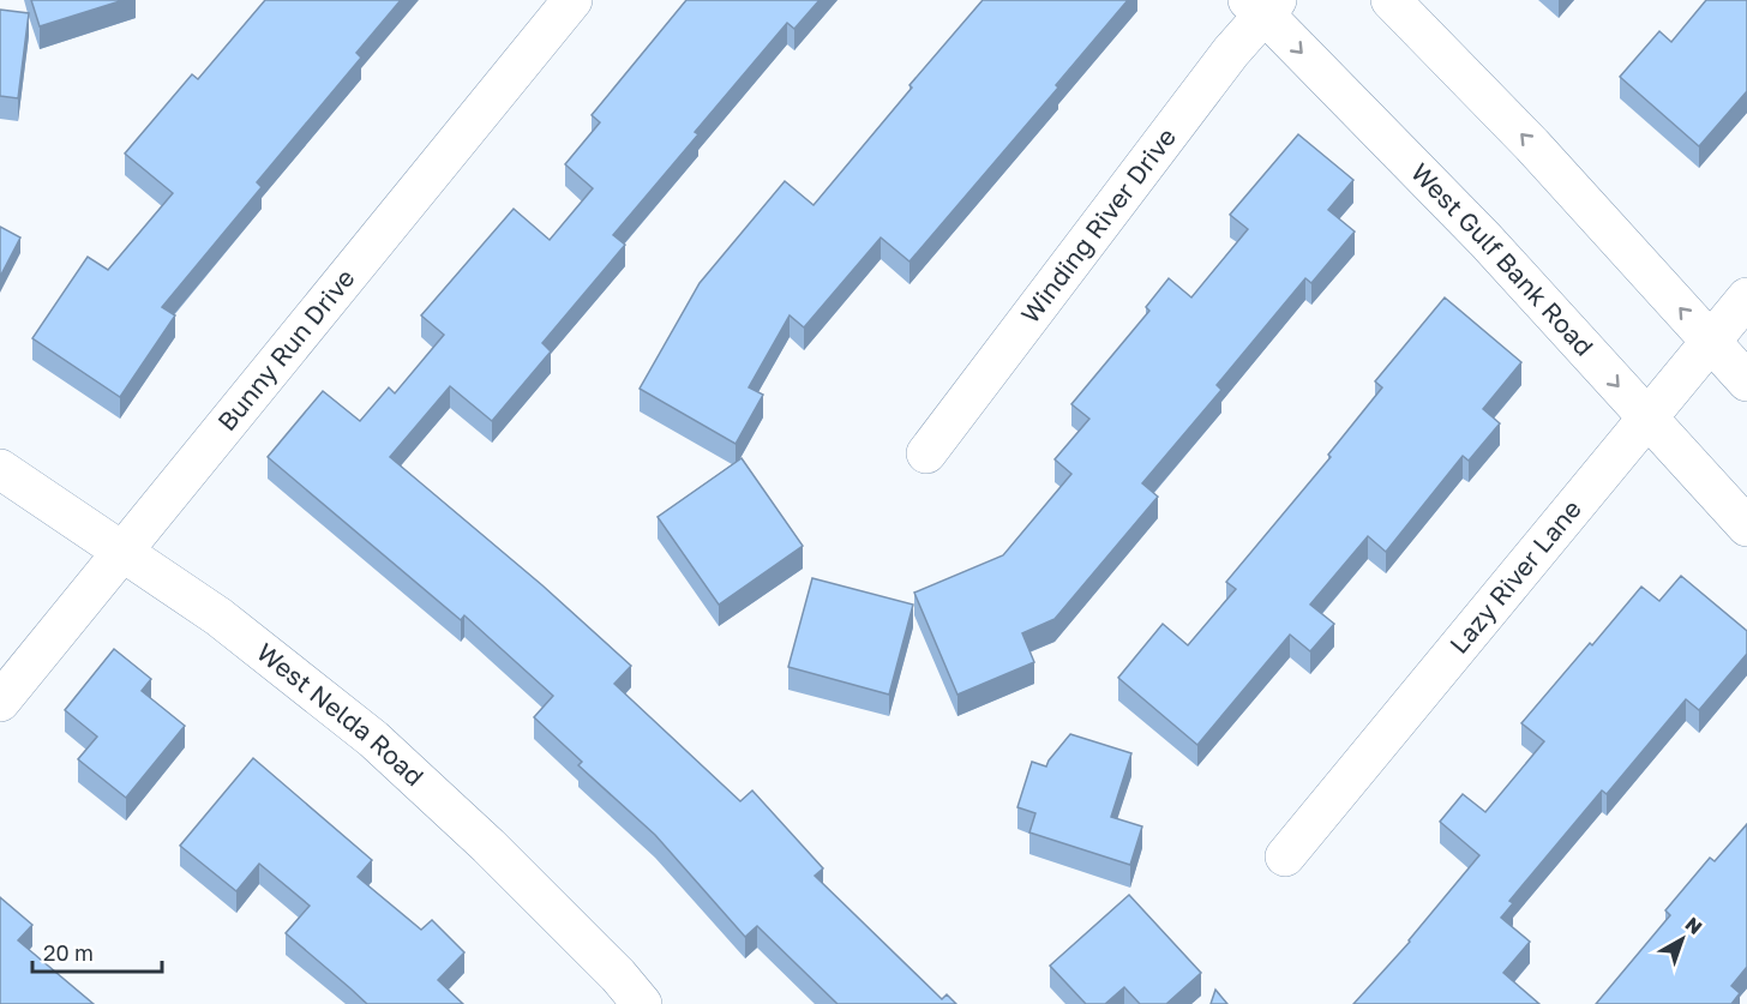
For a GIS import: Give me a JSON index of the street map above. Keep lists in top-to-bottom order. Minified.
{"streets":{"street":["Winding River Drive","West Gulf Bank Road","Bunny Run Drive","Lazy River Lane","West Nelda Road"]},"crossings":[["Winding River Drive","West Gulf Bank Road"],["West Gulf Bank Road","Lazy River Lane"],["Bunny Run Drive","West Nelda Road"]],"scale_bar":"20 m","north":"top right"}
